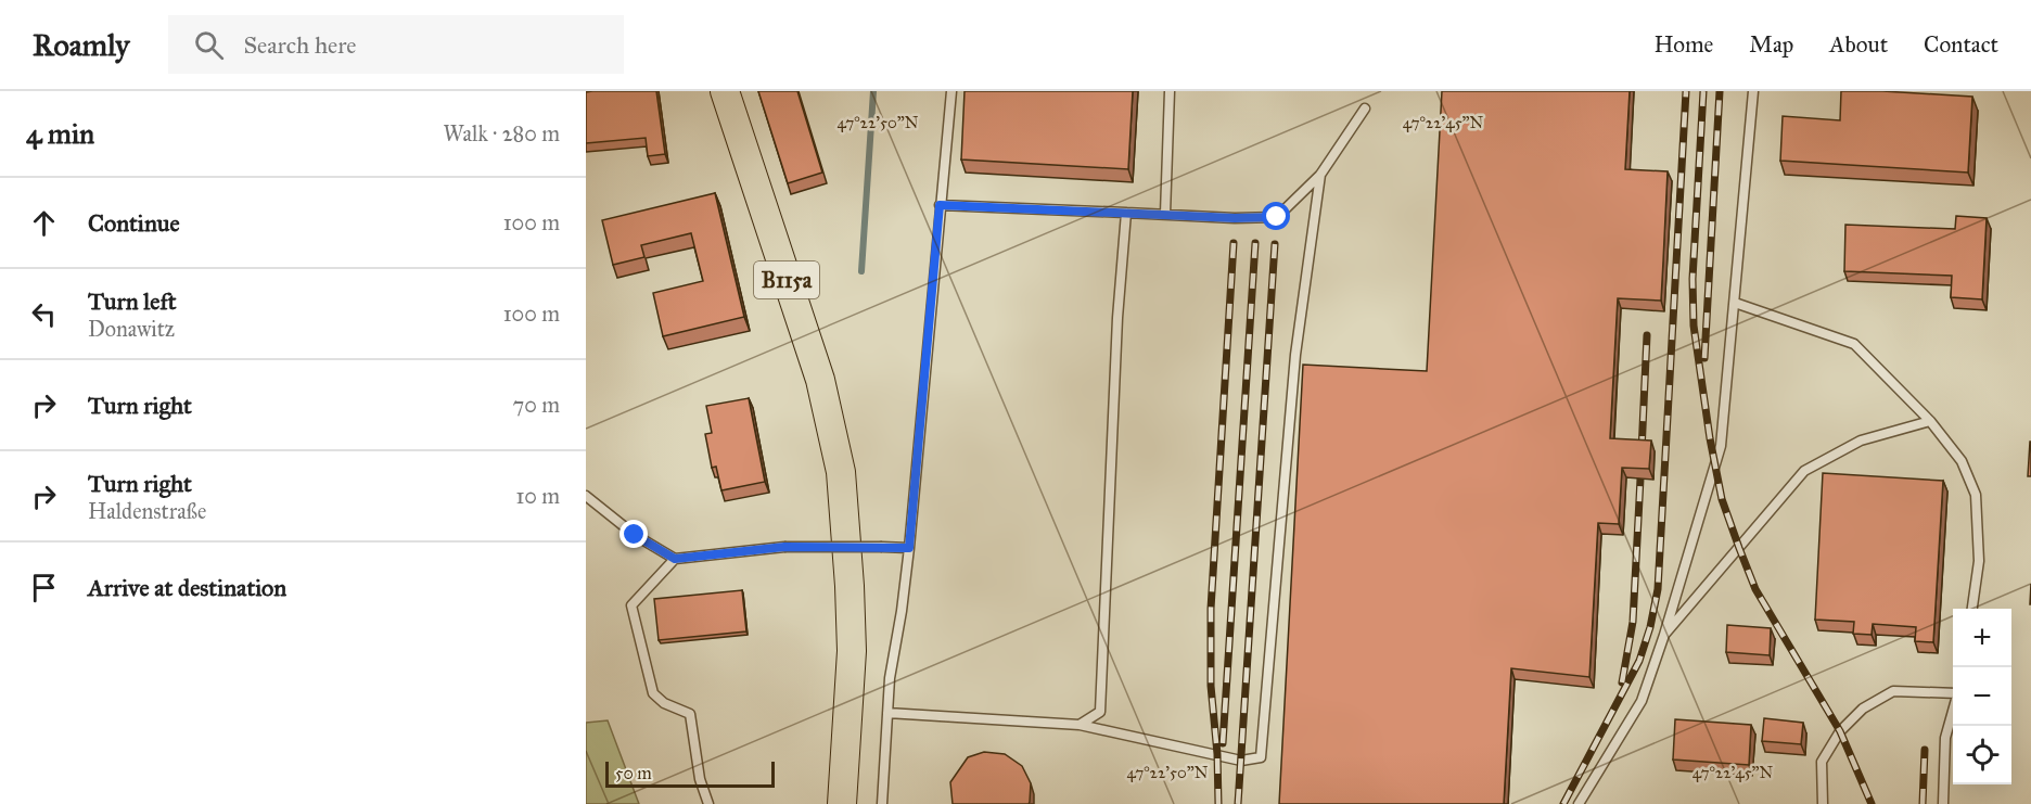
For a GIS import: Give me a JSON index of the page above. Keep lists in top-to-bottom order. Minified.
{"streets":{"main road":["B115a"]},"scale_bar":"50 m","page":{"header":"Roamly","search":"Search here","nav":["Home","Map","About","Contact"],"heading":["4 min","Walk · 280 m"],"list":[["Continue","100 m"],["Turn left","Donawitz","100 m"],["Turn right","70 m"],["Turn right","Haldenstraße","10 m"],"Arrive at destination"],"map_buttons":["+","−"],"scale":"50 m"},"coordinates":["47°22'50\"N","47°22'45\"N"]}
